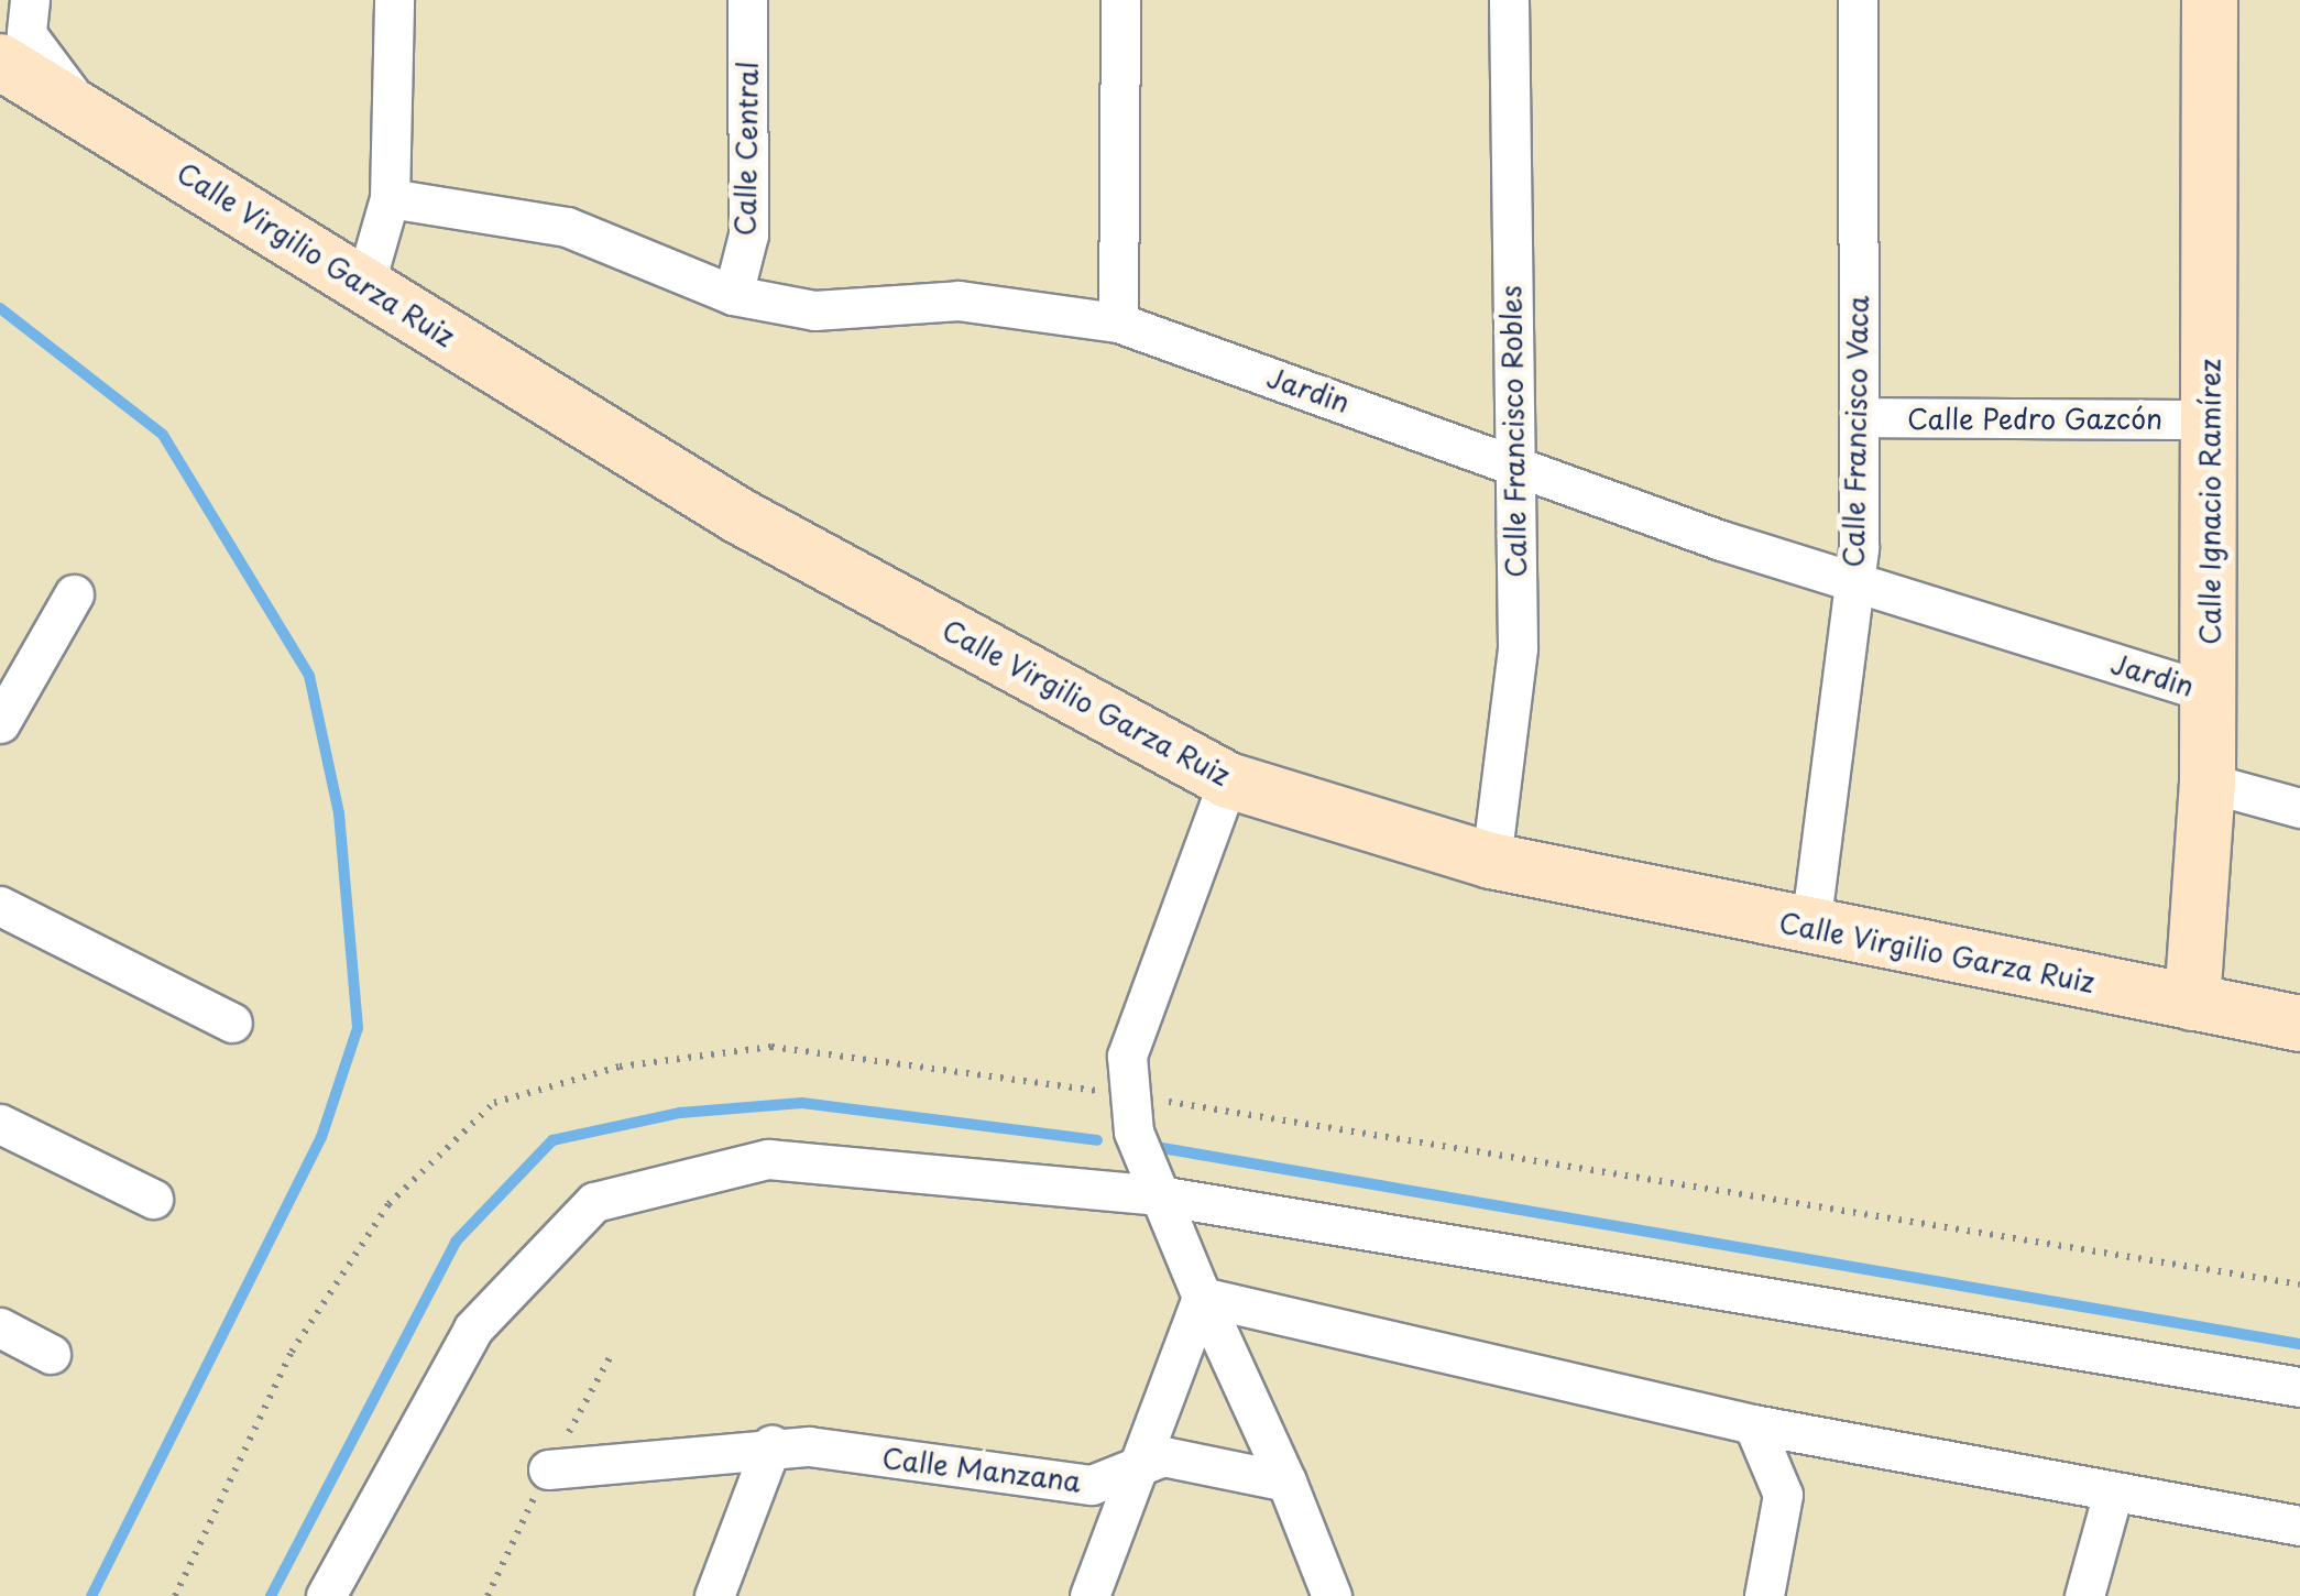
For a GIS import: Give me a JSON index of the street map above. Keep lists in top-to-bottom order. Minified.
{"streets":{"main road":["Calle Virgilio Garza Ruiz","Calle Ignacio Ramírez"],"street":["Calle Central","Jardin","Calle Pedro Gazcón","Calle Francisco Robles","Calle Francisco Vaca","Calle Manzana"]},"crossings":[["Calle Central","Jardin"],["Calle Virgilio Garza Ruiz","Calle Francisco Robles"],["Calle Virgilio Garza Ruiz","Calle Francisco Vaca"],["Calle Virgilio Garza Ruiz","Calle Ignacio Ramírez"],["Jardin","Calle Francisco Robles"],["Jardin","Calle Francisco Vaca"],["Jardin","Calle Ignacio Ramírez"],["Calle Pedro Gazcón","Calle Francisco Vaca"],["Calle Pedro Gazcón","Calle Ignacio Ramírez"]]}
